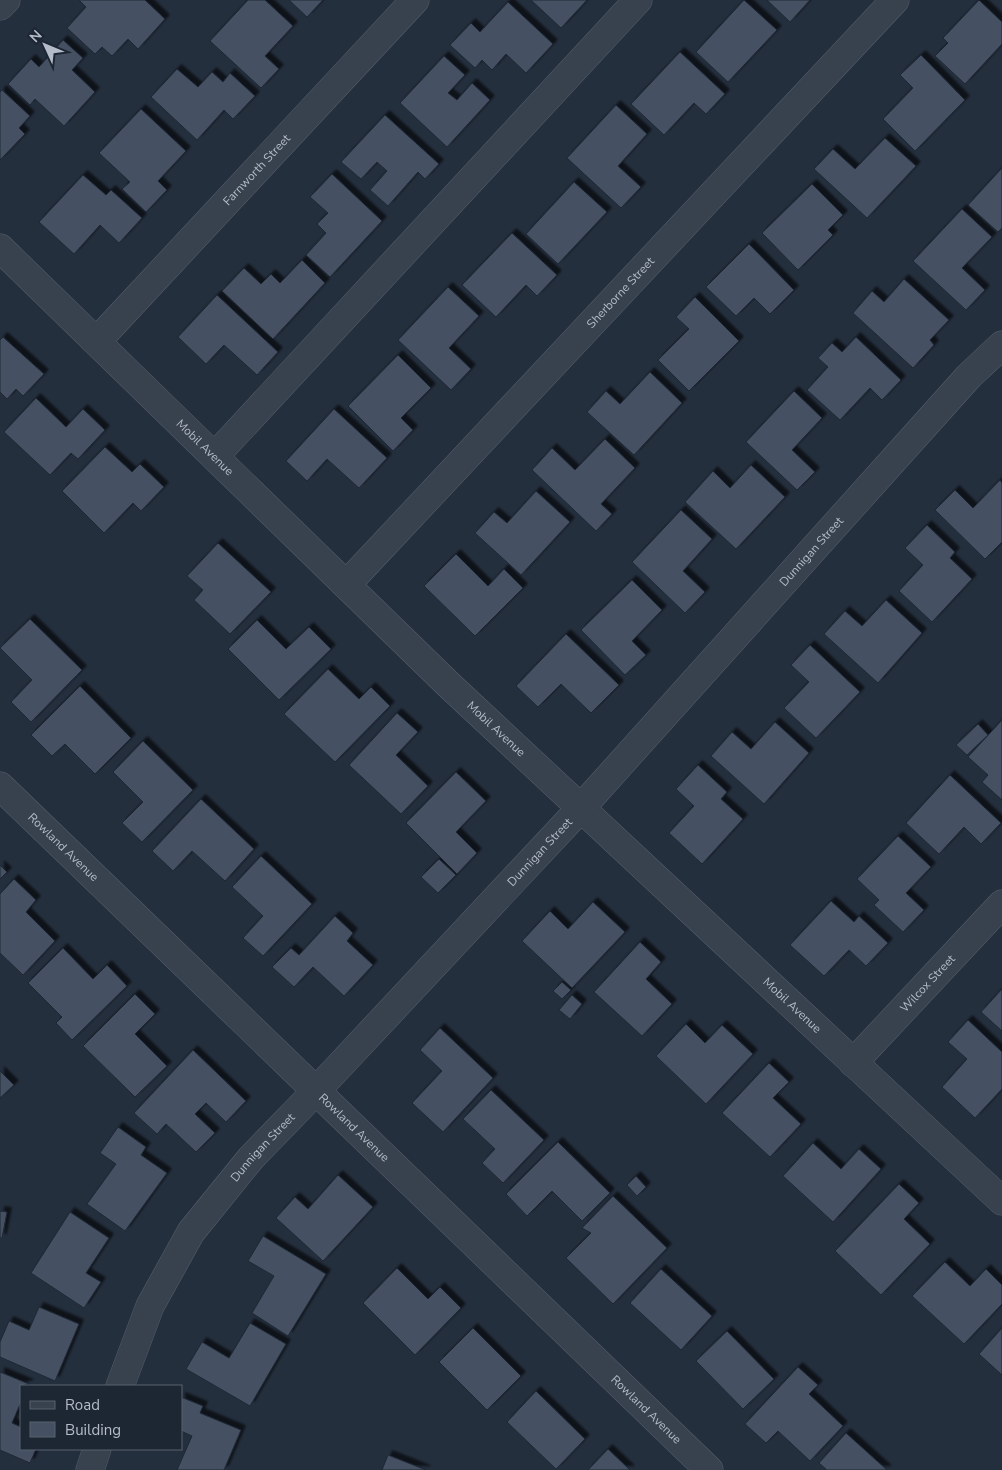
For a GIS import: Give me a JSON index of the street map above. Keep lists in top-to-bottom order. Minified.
{"streets":{"street":["Farnworth Street","Sherborne Street","Mobil Avenue","Dunnigan Street","Rowland Avenue","Wilcox Street"]},"crossings":[["Farnworth Street","Mobil Avenue"],["Sherborne Street","Mobil Avenue"],["Mobil Avenue","Dunnigan Street"],["Mobil Avenue","Wilcox Street"],["Dunnigan Street","Rowland Avenue"]],"legend":["Road","Building"],"north":"top left"}
